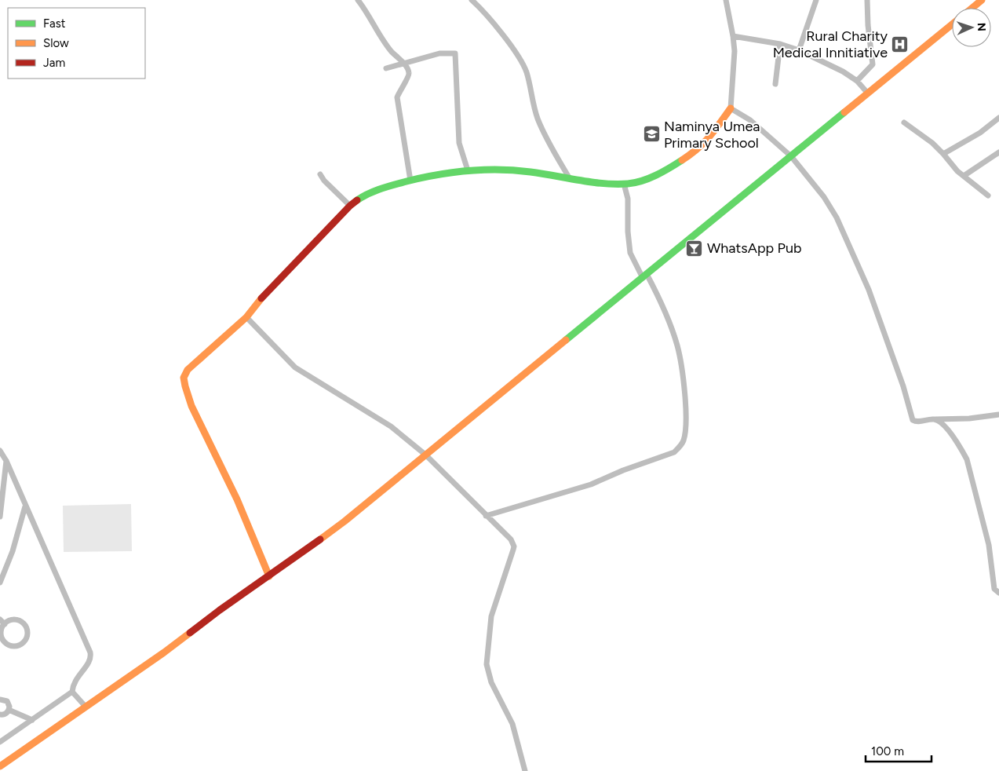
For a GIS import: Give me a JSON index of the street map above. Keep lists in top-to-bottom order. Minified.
{"places":{"hospital":["Rural Charity Medical Innitiative"],"school or university":["Naminya Umea Primary School"],"bar":["WhatsApp Pub"]},"legend":["Fast","Slow","Jam"],"scale_bar":"100 m","north":"right"}
